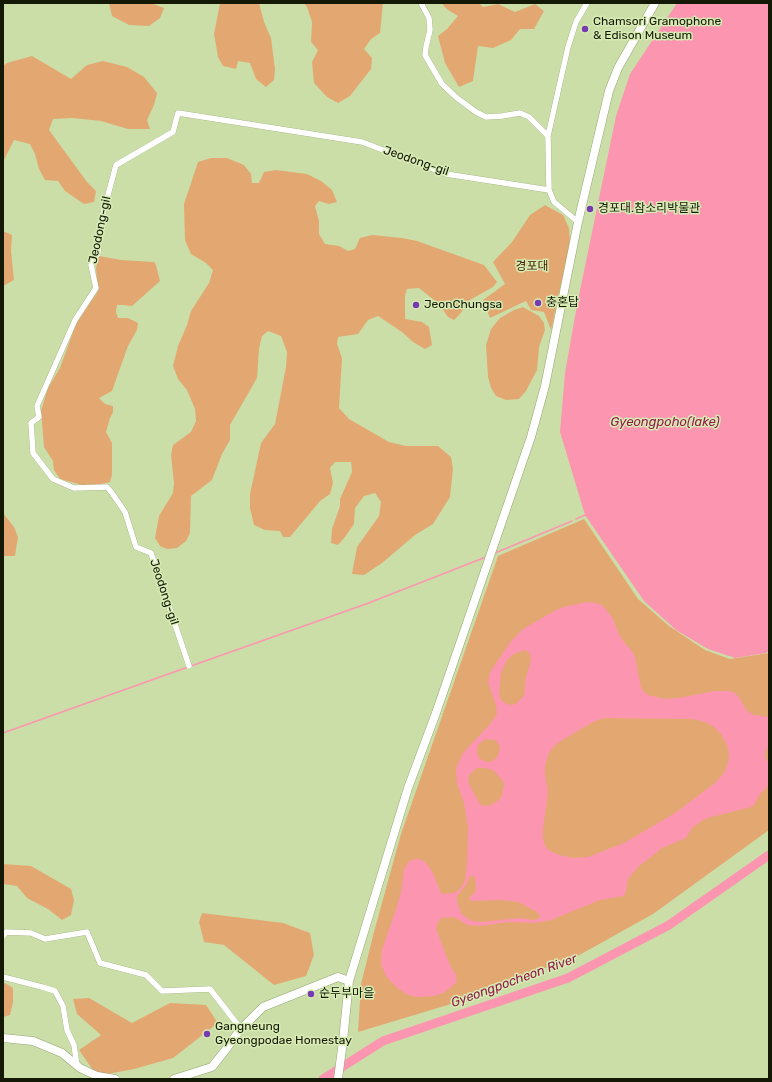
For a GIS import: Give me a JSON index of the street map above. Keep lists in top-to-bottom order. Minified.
{"streets":{"street":["Jeodong-gil"]},"water":["Gyeongpoho(lake)","Gyeongpocheon River"],"parks":["경포대"],"places":["Chamsori Gramophone & Edison Museum","경포대.참소리박물관","충혼탑","JeonChungsa","순두부마을","Gangneung Gyeongpodae Homestay"]}
